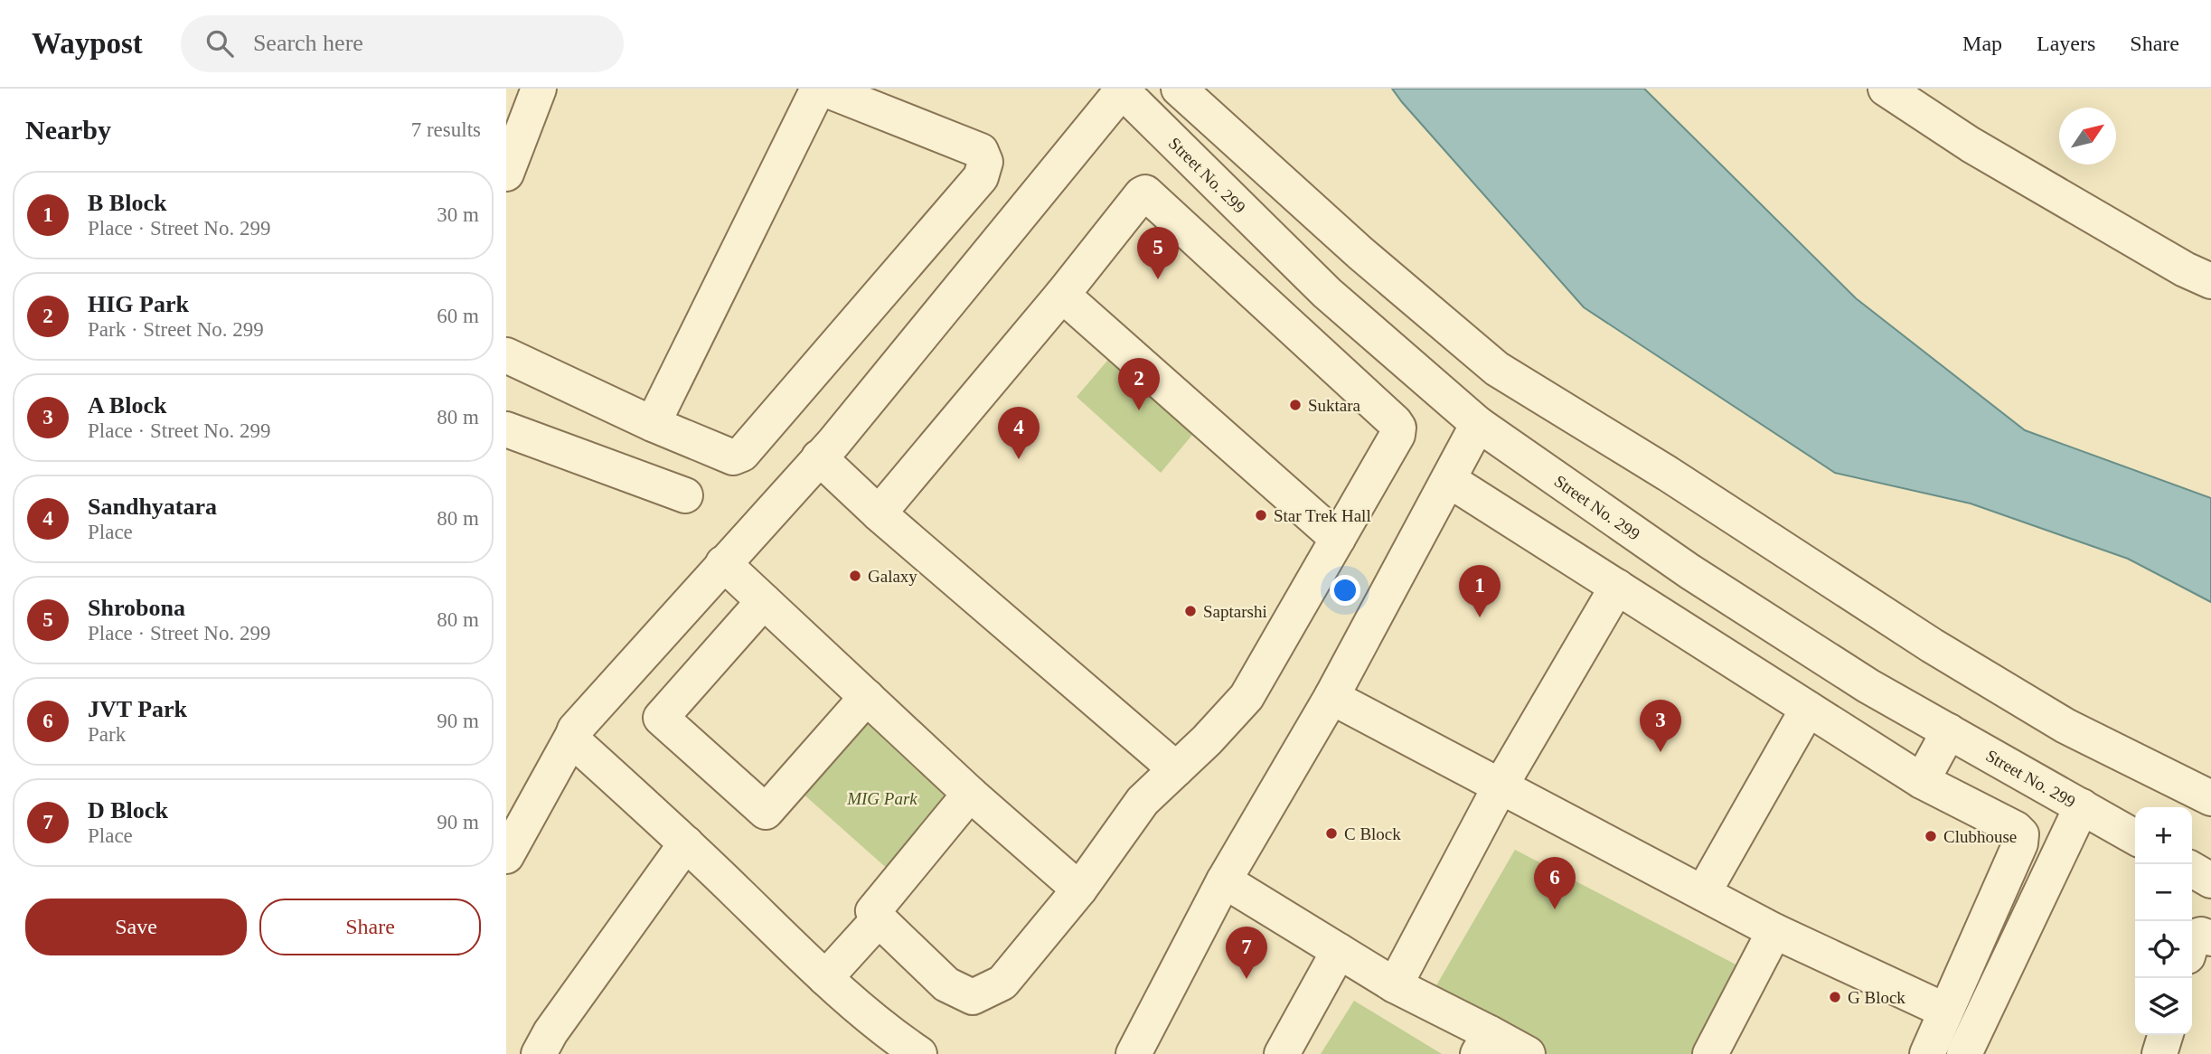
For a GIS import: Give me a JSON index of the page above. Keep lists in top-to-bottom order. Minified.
{"streets":{"street":["Street No. 299"]},"parks":["MIG Park"],"places":["Suktara","Star Trek Hall","Galaxy","Saptarshi","C Block","Clubhouse","G Block"],"north":"top right","page":{"header":"Waypost","search":"Search here","nav":["Map","Layers","Share"],"heading":["Nearby","7 results"],"list":[{"mark":"1","name":"B Block","note":"Place · Street No. 299","value":"30 m"},{"mark":"2","name":"HIG Park","note":"Park · Street No. 299","value":"60 m"},{"mark":"3","name":"A Block","note":"Place · Street No. 299","value":"80 m"},{"mark":"4","name":"Sandhyatara","note":"Place","value":"80 m"},{"mark":"5","name":"Shrobona","note":"Place · Street No. 299","value":"80 m"},{"mark":"6","name":"JVT Park","note":"Park","value":"90 m"},{"mark":"7","name":"D Block","note":"Place","value":"90 m"}],"pins":["5","2","4","1","3","6","7"],"map_buttons":["+","−"],"buttons":["Save","Share"]}}
